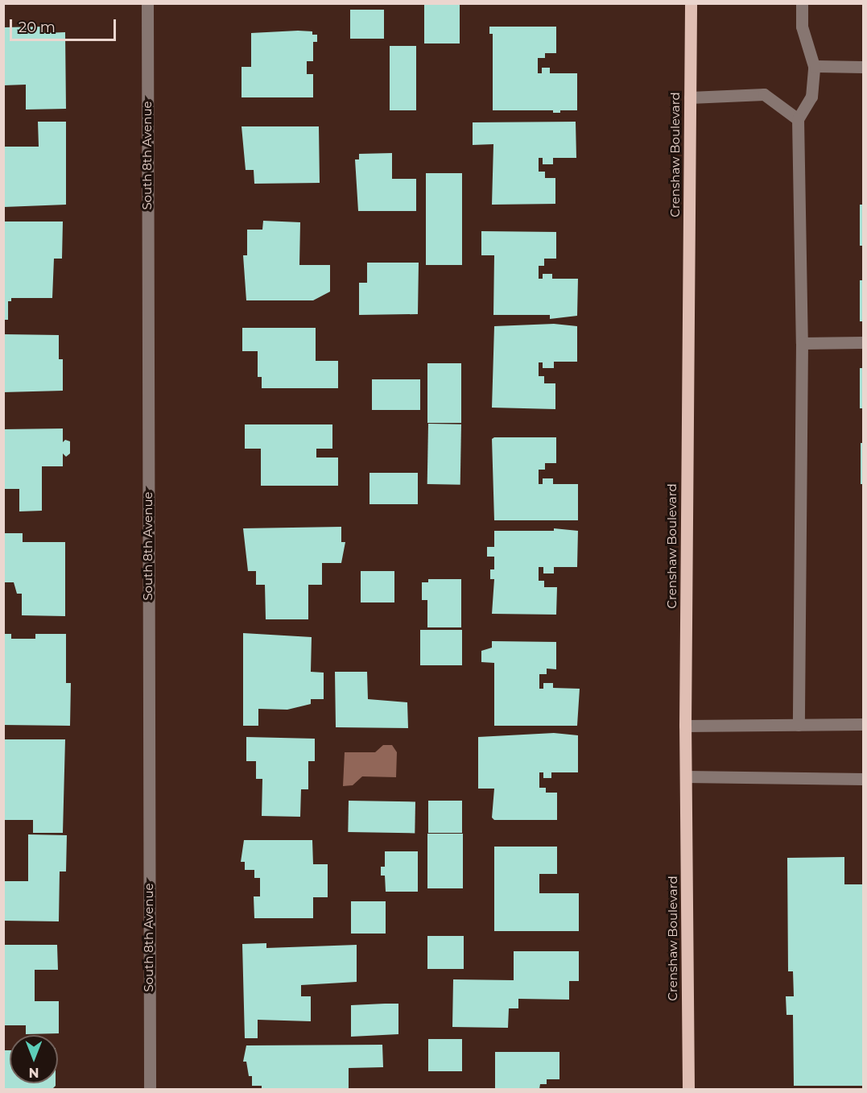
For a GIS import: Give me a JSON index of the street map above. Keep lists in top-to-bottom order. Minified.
{"streets":{"main road":["Crenshaw Boulevard"],"street":["South 8th Avenue"]},"scale_bar":"20 m","north":"bottom"}
